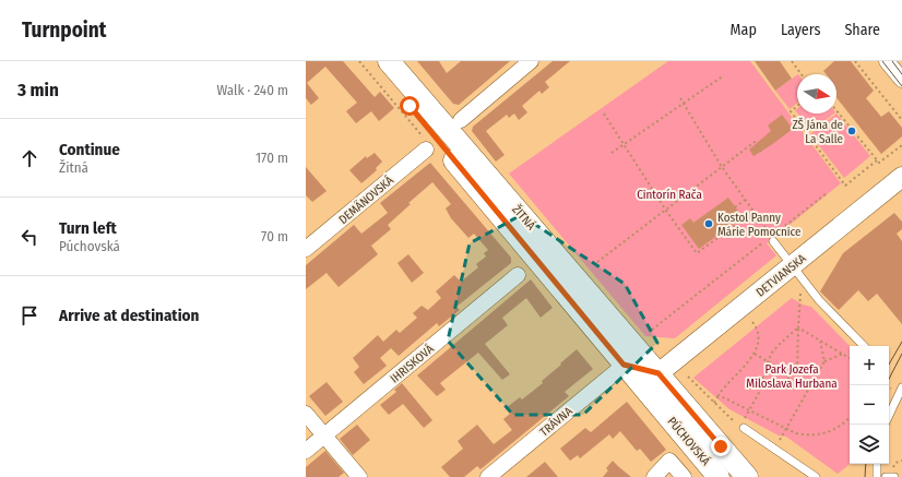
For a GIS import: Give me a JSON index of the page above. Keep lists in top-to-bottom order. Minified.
{"streets":{"main road":["ŽITNÁ","PÚCHOVSKÁ"],"street":["DEMÄNOVSKÁ","DETVIANSKA","IHRISKOVÁ","TRÁVNA"]},"crossings":[["ŽITNÁ","DETVIANSKA"],["ŽITNÁ","TRÁVNA"],["ŽITNÁ","PÚCHOVSKÁ"],["DETVIANSKA","PÚCHOVSKÁ"],["TRÁVNA","PÚCHOVSKÁ"]],"parks":["Cintorín Rača","Park Jozefa Miloslava Hurbana"],"places":["ZŠ Jána de La Salle","Kostol Panny Márie Pomocnice"],"north":"right","page":{"header":"Turnpoint","nav":["Map","Layers","Share"],"heading":["3 min","Walk · 240 m"],"list":[["Continue","Žitná","170 m"],["Turn left","Púchovská","70 m"],"Arrive at destination"],"map_buttons":["+","−"]}}
